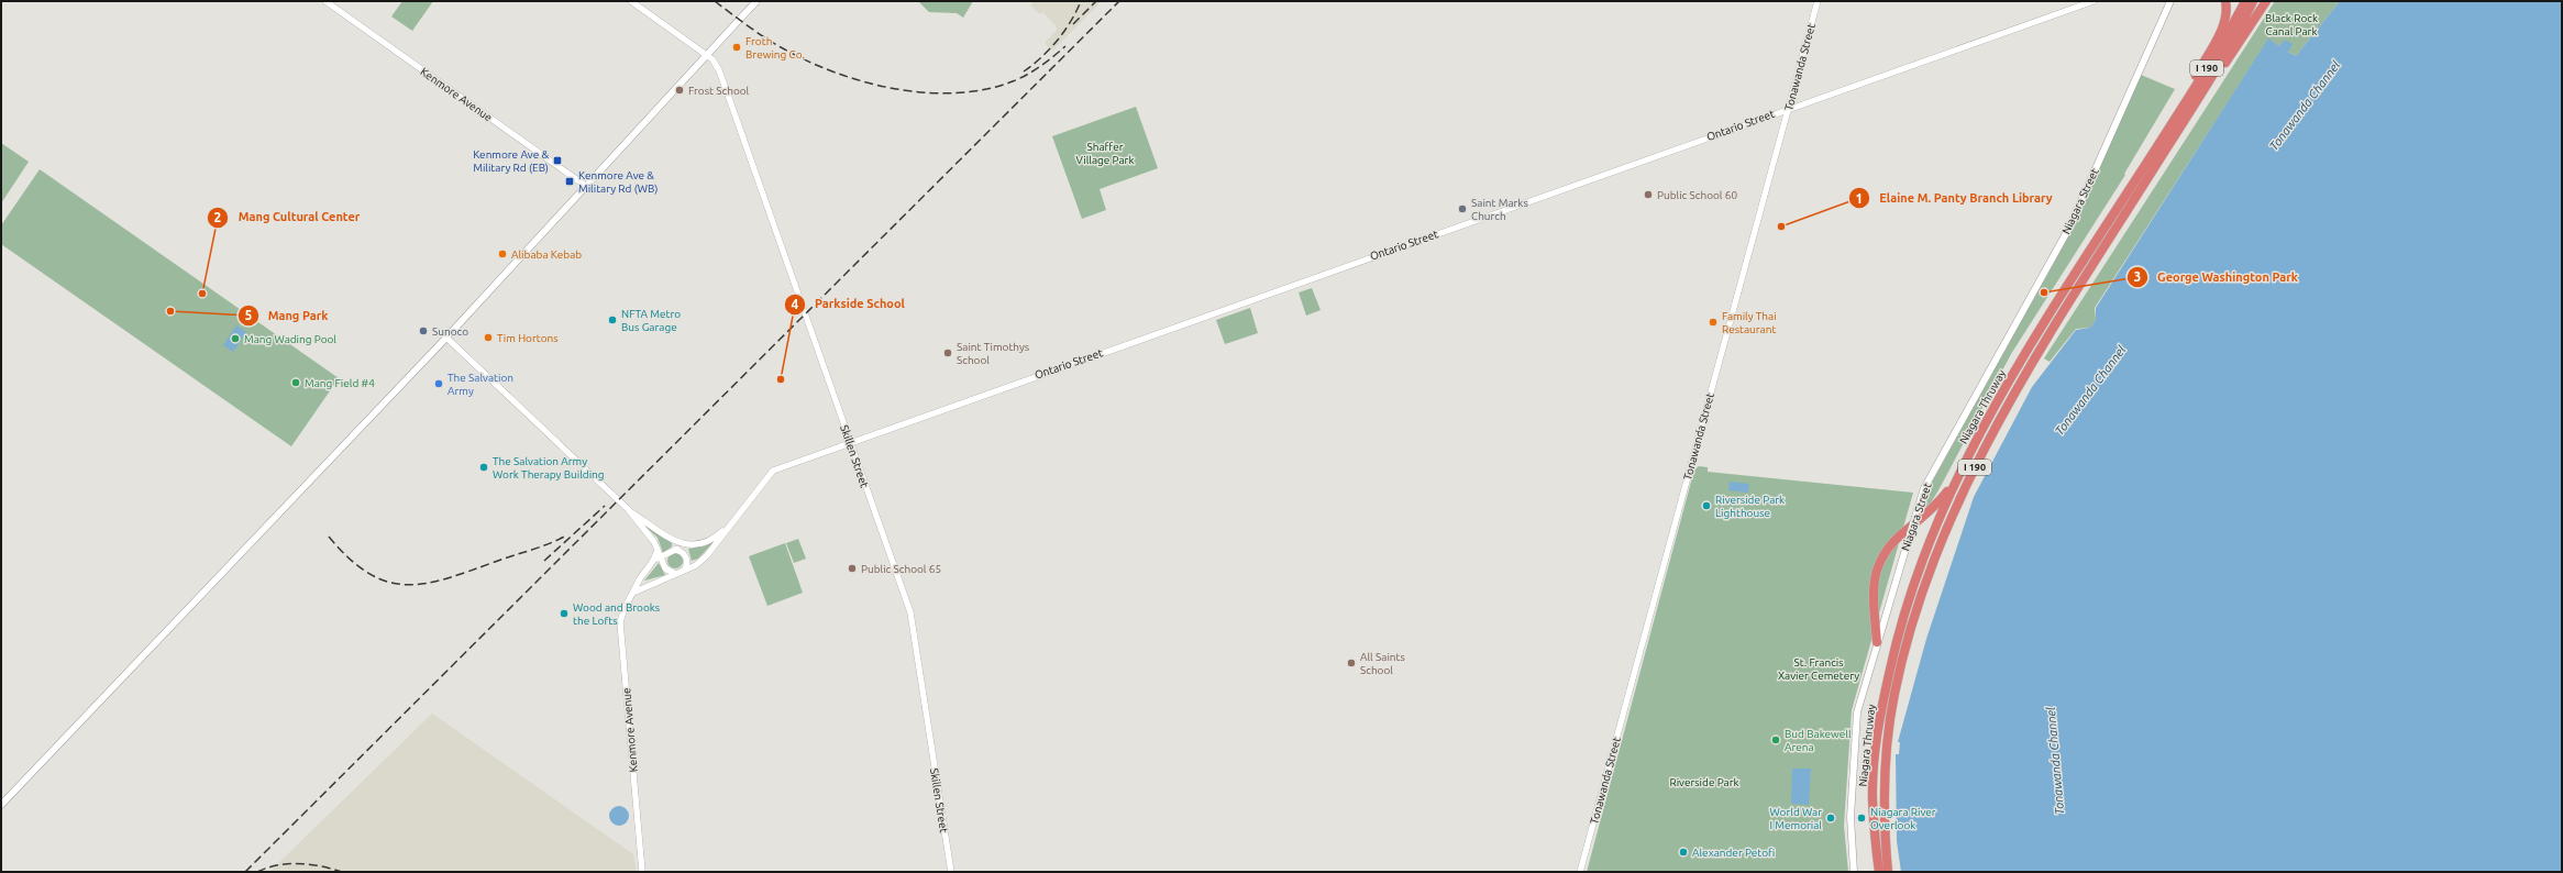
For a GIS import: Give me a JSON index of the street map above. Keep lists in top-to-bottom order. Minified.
{"streets":{"highway":["I 190","Niagara Thruway"],"main road":["Niagara Street"],"street":["Tonawanda Street","Kenmore Avenue","Ontario Street","Skillen Street"]},"crossings":[["Tonawanda Street","Ontario Street"],["Kenmore Avenue","Ontario Street"],["Ontario Street","Skillen Street"]],"water":["Tonawanda Channel"],"parks":["Black Rock Canal Park","Shaffer Village Park","St. Francis Xavier Cemetery","Riverside Park"],"places":{"other":["Froth Brewing Co.","Frost School","Public School 60","Saint Marks Church","Elaine M. Panty Branch Library","Alibaba Kebab","George Washington Park","Mang Cultural Center","Mang Park","NFTA Metro Bus Garage","Family Thai Restaurant","Sunoco","Tim Hortons","Mang Wading Pool","Saint Timothys School","Parkside School","Mang Field #4","The Salvation Army","The Salvation Army Work Therapy Building","Riverside Park Lighthouse","Public School 65","Wood and Brooks the Lofts","All Saints School","Bud Bakewell Arena","World War I Memorial","Niagara River Overlook","Alexander Petofi"],"transit":["Kenmore Ave & Military Rd (EB)","Kenmore Ave & Military Rd (WB)"]}}
